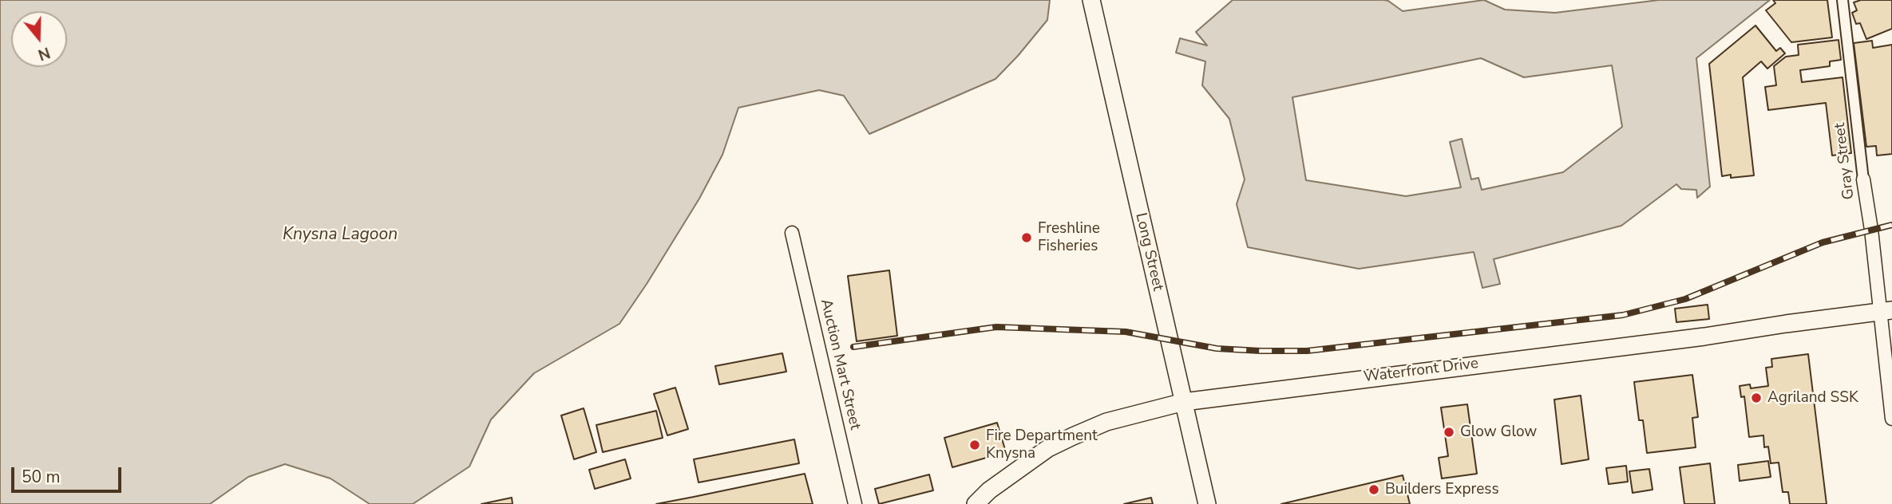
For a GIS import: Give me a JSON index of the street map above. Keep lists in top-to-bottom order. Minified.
{"streets":{"street":["Gray Street","Long Street","Auction Mart Street","Waterfront Drive"]},"crossings":[["Gray Street","Waterfront Drive"],["Long Street","Waterfront Drive"]],"water":["Knysna Lagoon"],"places":["Freshline Fisheries","Agriland SSK","Glow Glow","Fire Department Knysna","Builders Express"],"scale_bar":"50 m","north":"bottom"}
